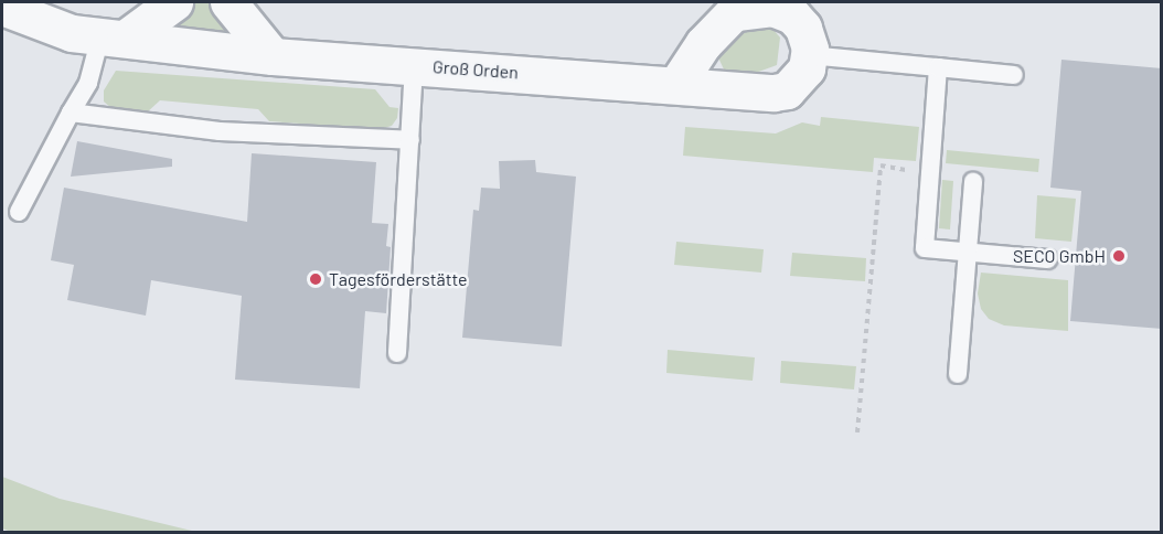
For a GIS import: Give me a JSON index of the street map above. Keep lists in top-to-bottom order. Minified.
{"streets":{"street":["Groß Orden"]},"places":["SECO GmbH","Tagesförderstätte"]}
